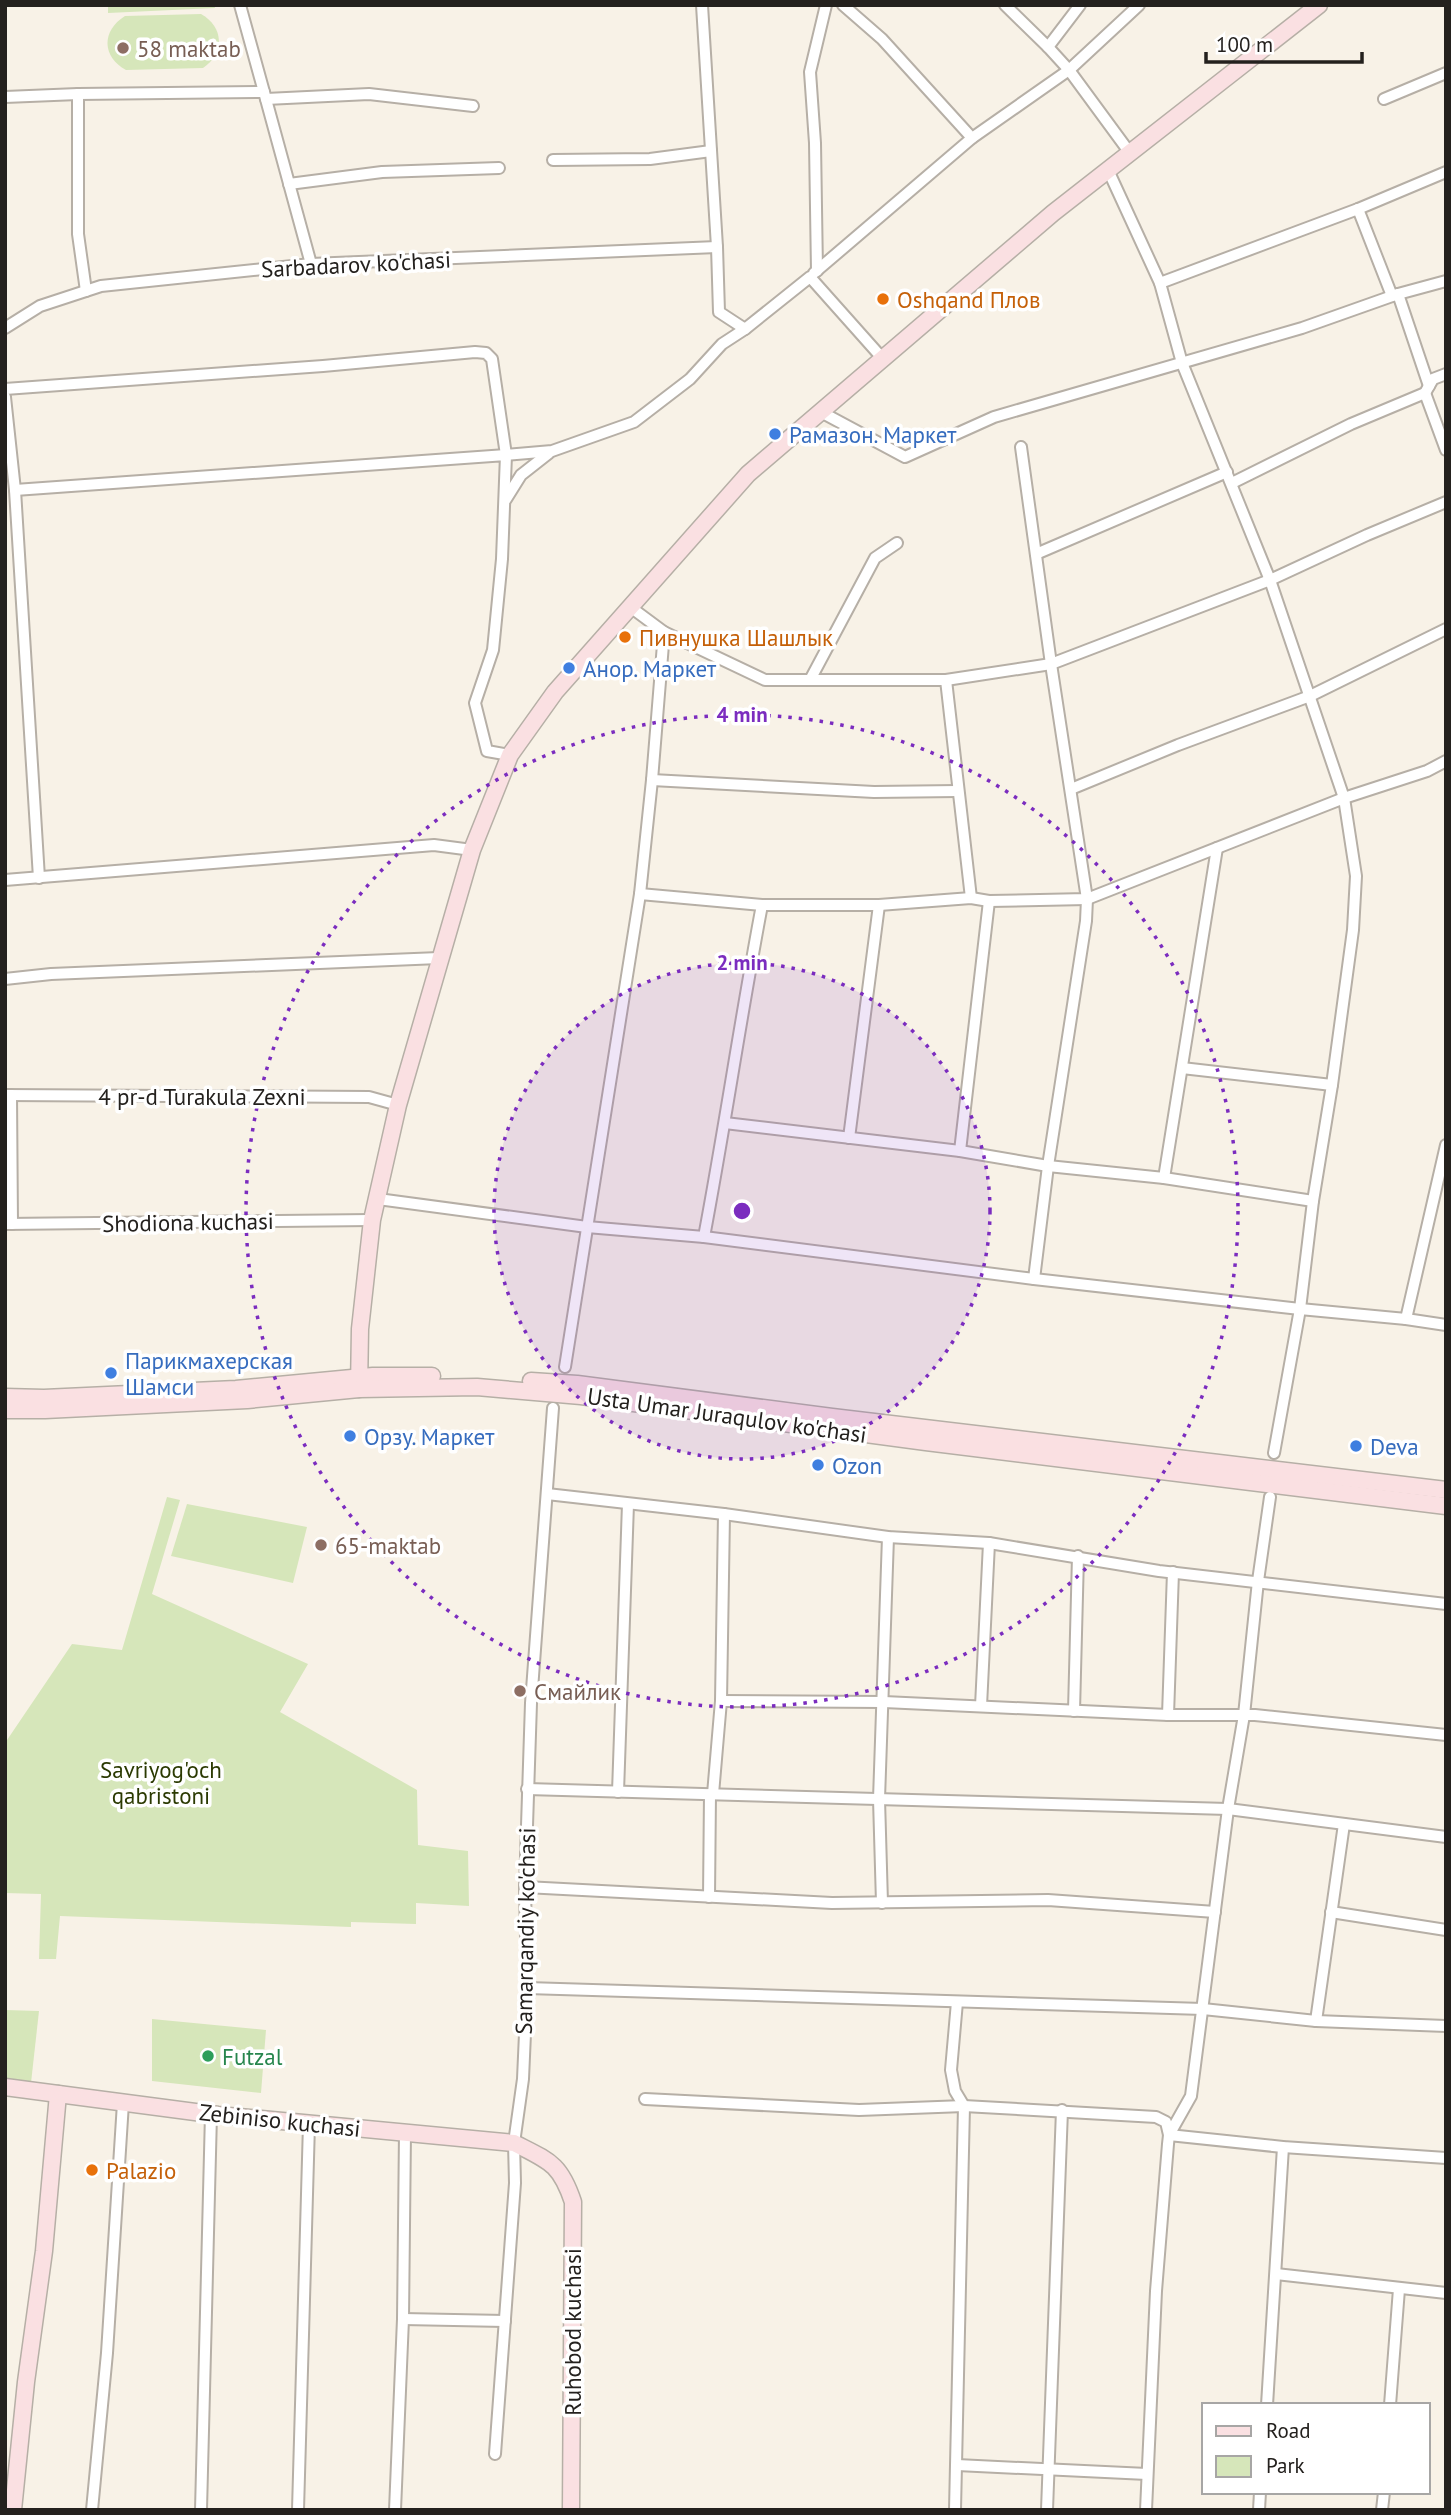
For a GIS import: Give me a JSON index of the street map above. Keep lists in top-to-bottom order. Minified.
{"streets":{"main road":["Usta Umar Juraqulov ko'chasi","Zebiniso kuchasi","Ruhobod kuchasi"],"street":["Sarbadarov ko'chasi","4 pr-d Turakula Zexni","Shodiona kuchasi","Samarqandiy ko'chasi"]},"crossings":[["Samarqandiy ko'chasi","Zebiniso kuchasi"],["Zebiniso kuchasi","Ruhobod kuchasi"]],"parks":["Savriyog'och qabristoni"],"places":["58 maktab","Oshqand Плов","Рамазон. Маркет","Пивнушка Шашлык","Анор. Маркет","Парикмахерская Шамси","Орзу. Маркет","Deva","Ozon","65-maktab","Смайлик","Futzal","Palazio"],"legend":["Road","Park"],"scale_bar":"100 m","rings":["4 min","2 min"]}
